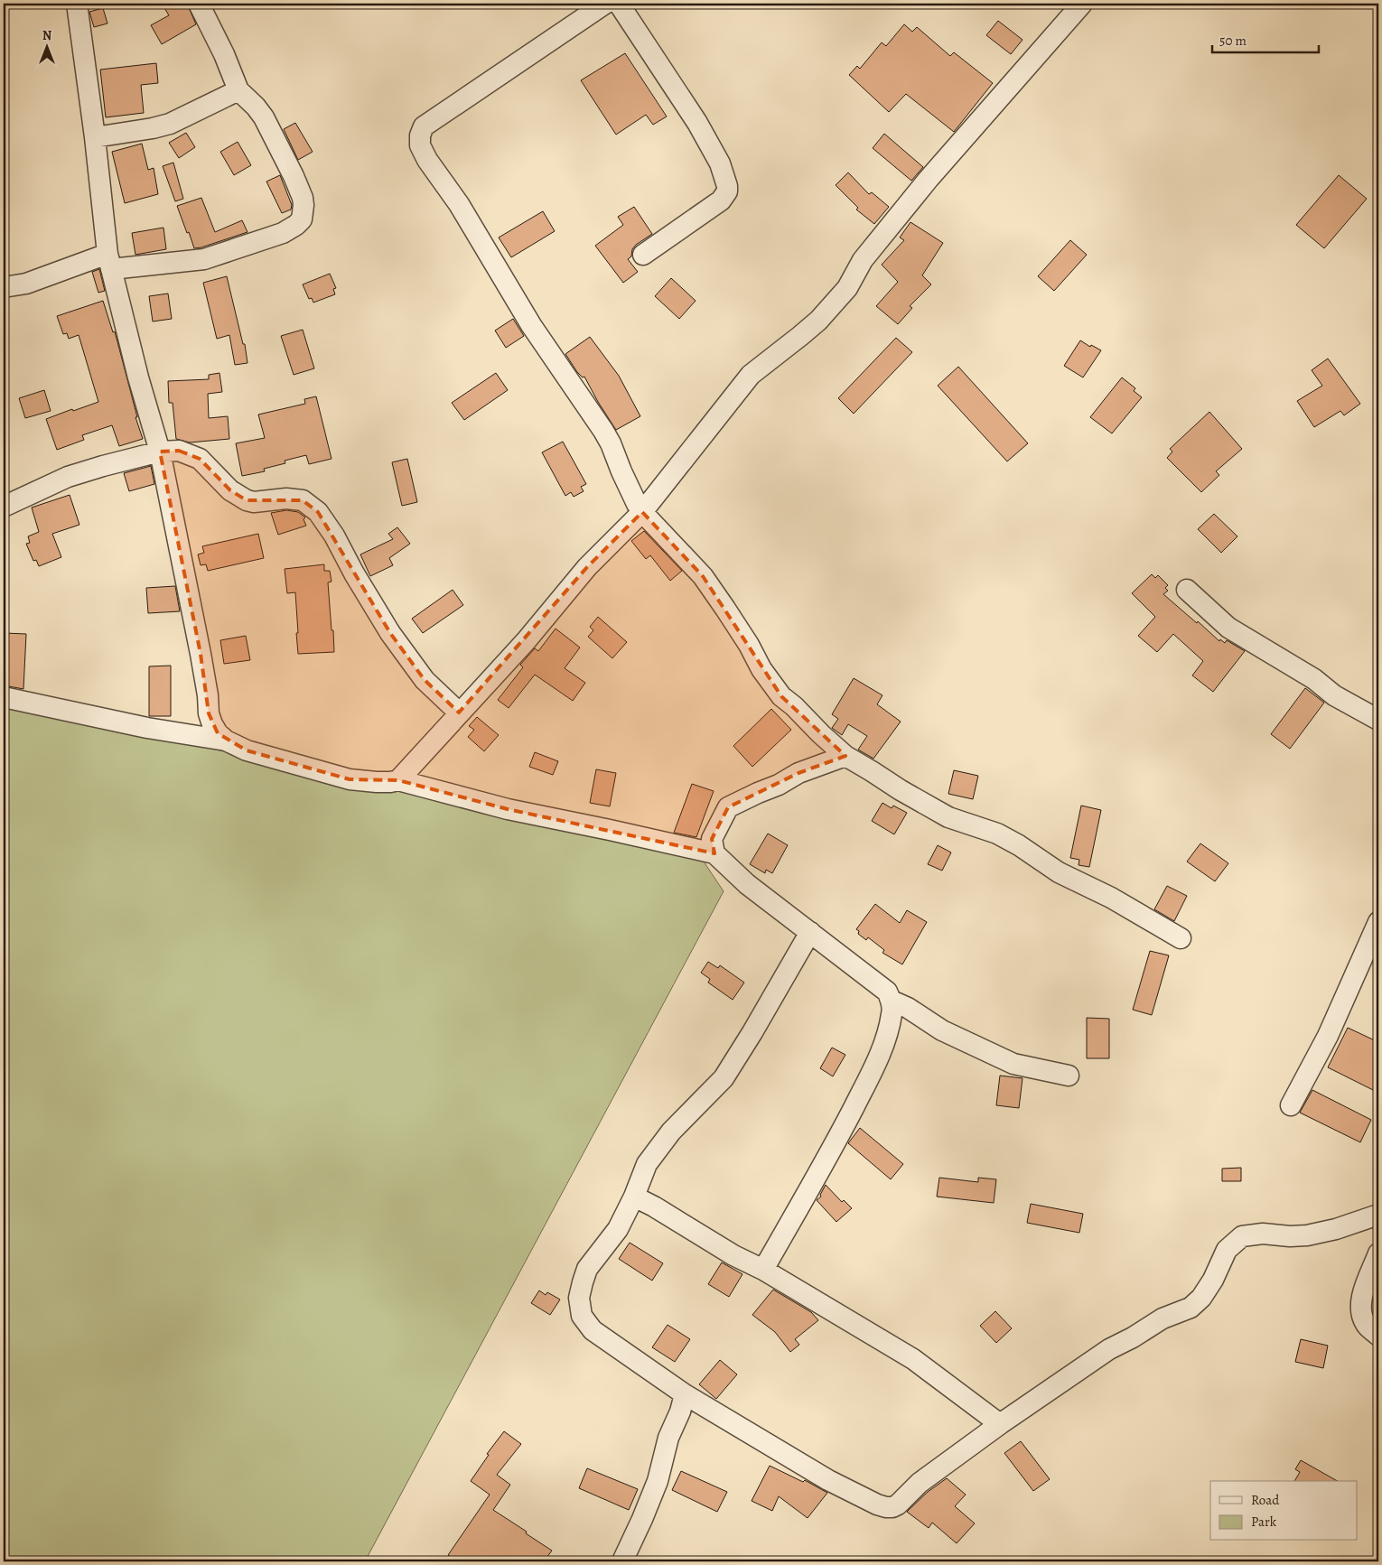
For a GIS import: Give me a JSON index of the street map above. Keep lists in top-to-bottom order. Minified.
{"legend":["Road","Park"],"scale_bar":"50 m","north":"top"}
